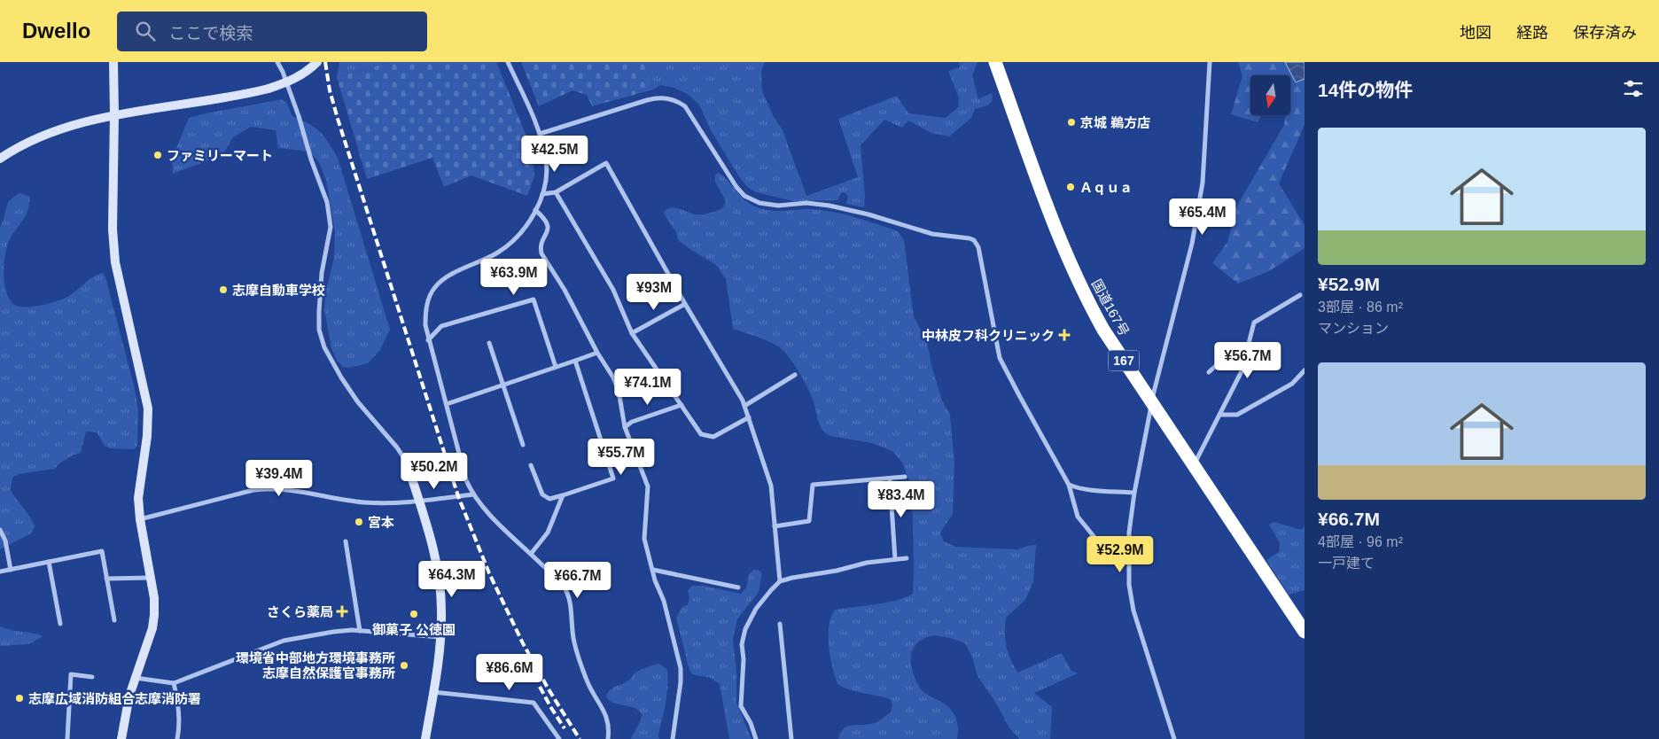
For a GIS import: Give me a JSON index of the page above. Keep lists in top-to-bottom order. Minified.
{"streets":{"highway":["国道167号","167"]},"places":{"other":["京城 鵜方店","ファミリーマート","Ａｑｕａ","志摩自動車学校","宮本","御菓子 公徳園","環境省中部地方環境事務所 志摩自然保護官事務所","志摩広域消防組合志摩消防署"],"health":["中林皮フ科クリニック","さくら薬局"]},"north":"bottom","page":{"header":"Dwello","search":"ここで検索","nav":["地図","経路","保存済み"],"heading":"14件の物件","list":[{"name":"¥52.9M","note":"3部屋 · 86 m² · マンション"},{"name":"¥66.7M","note":"4部屋 · 96 m² · 一戸建て"}],"price":["¥42.5M","¥65.4M","¥63.9M","¥93M","¥56.7M","¥74.1M","¥55.7M","¥50.2M","¥39.4M","¥83.4M","¥52.9M","¥64.3M","¥66.7M","¥86.6M"]}}
